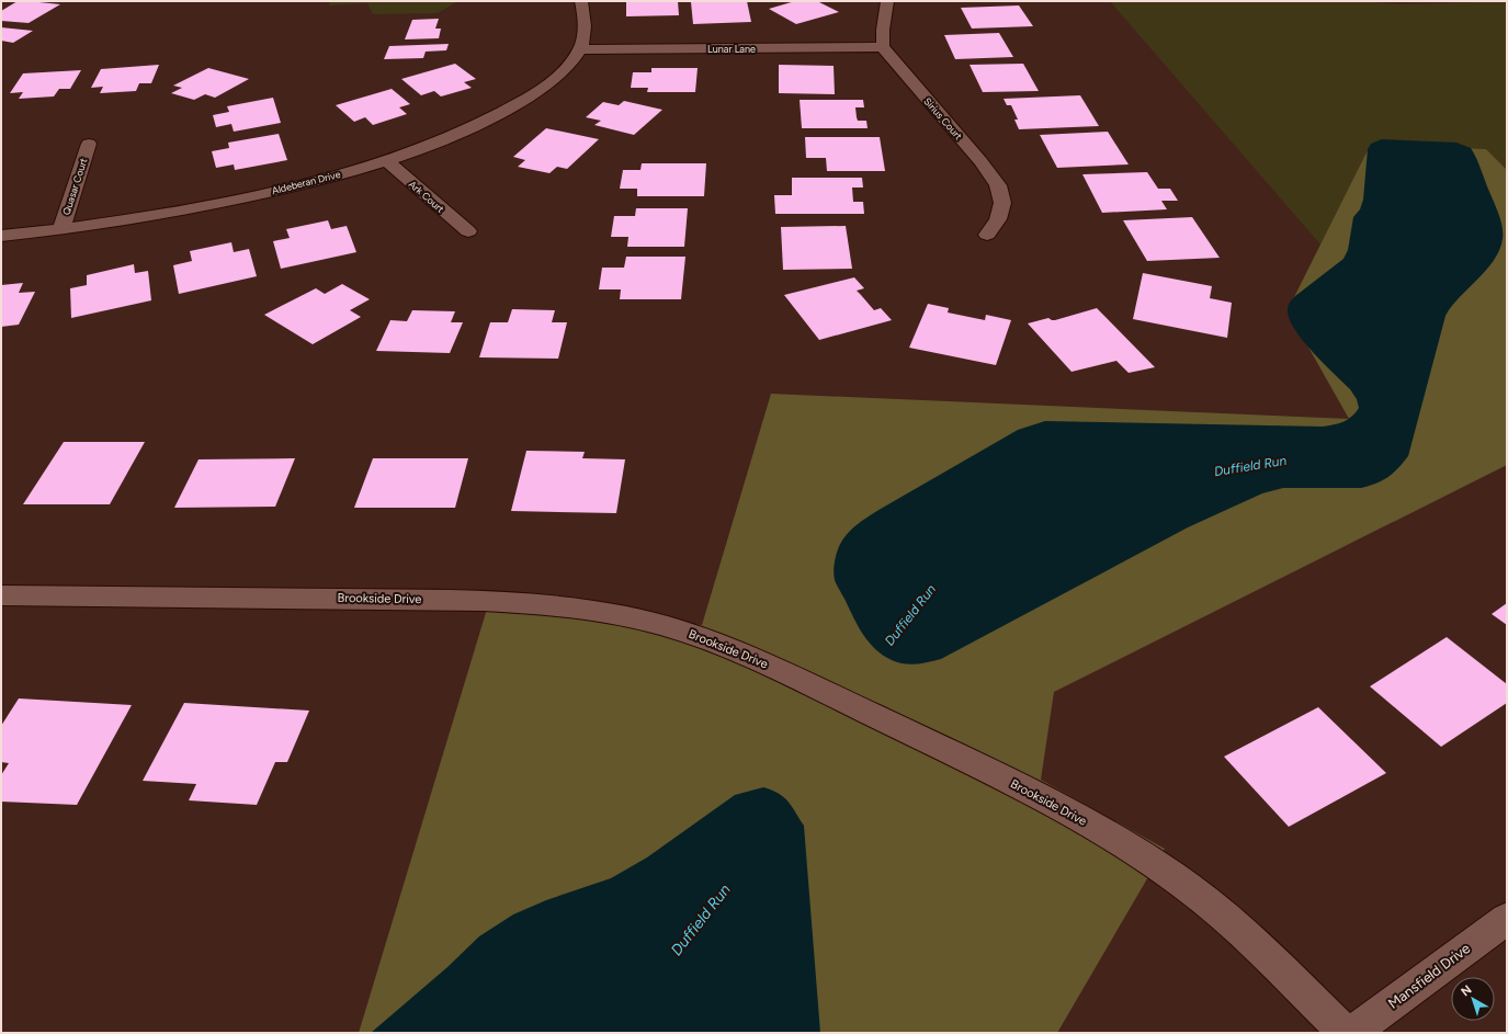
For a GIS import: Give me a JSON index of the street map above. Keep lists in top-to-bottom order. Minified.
{"streets":{"street":["Lunar Lane","Sirius Court","Aldeberan Drive","Quasar Court","Ark Court","Brookside Drive","Mansfield Drive"]},"crossings":[["Lunar Lane","Sirius Court"],["Lunar Lane","Aldeberan Drive"],["Aldeberan Drive","Quasar Court"],["Aldeberan Drive","Ark Court"]],"water":["Duffield Run"],"north":"top left"}
